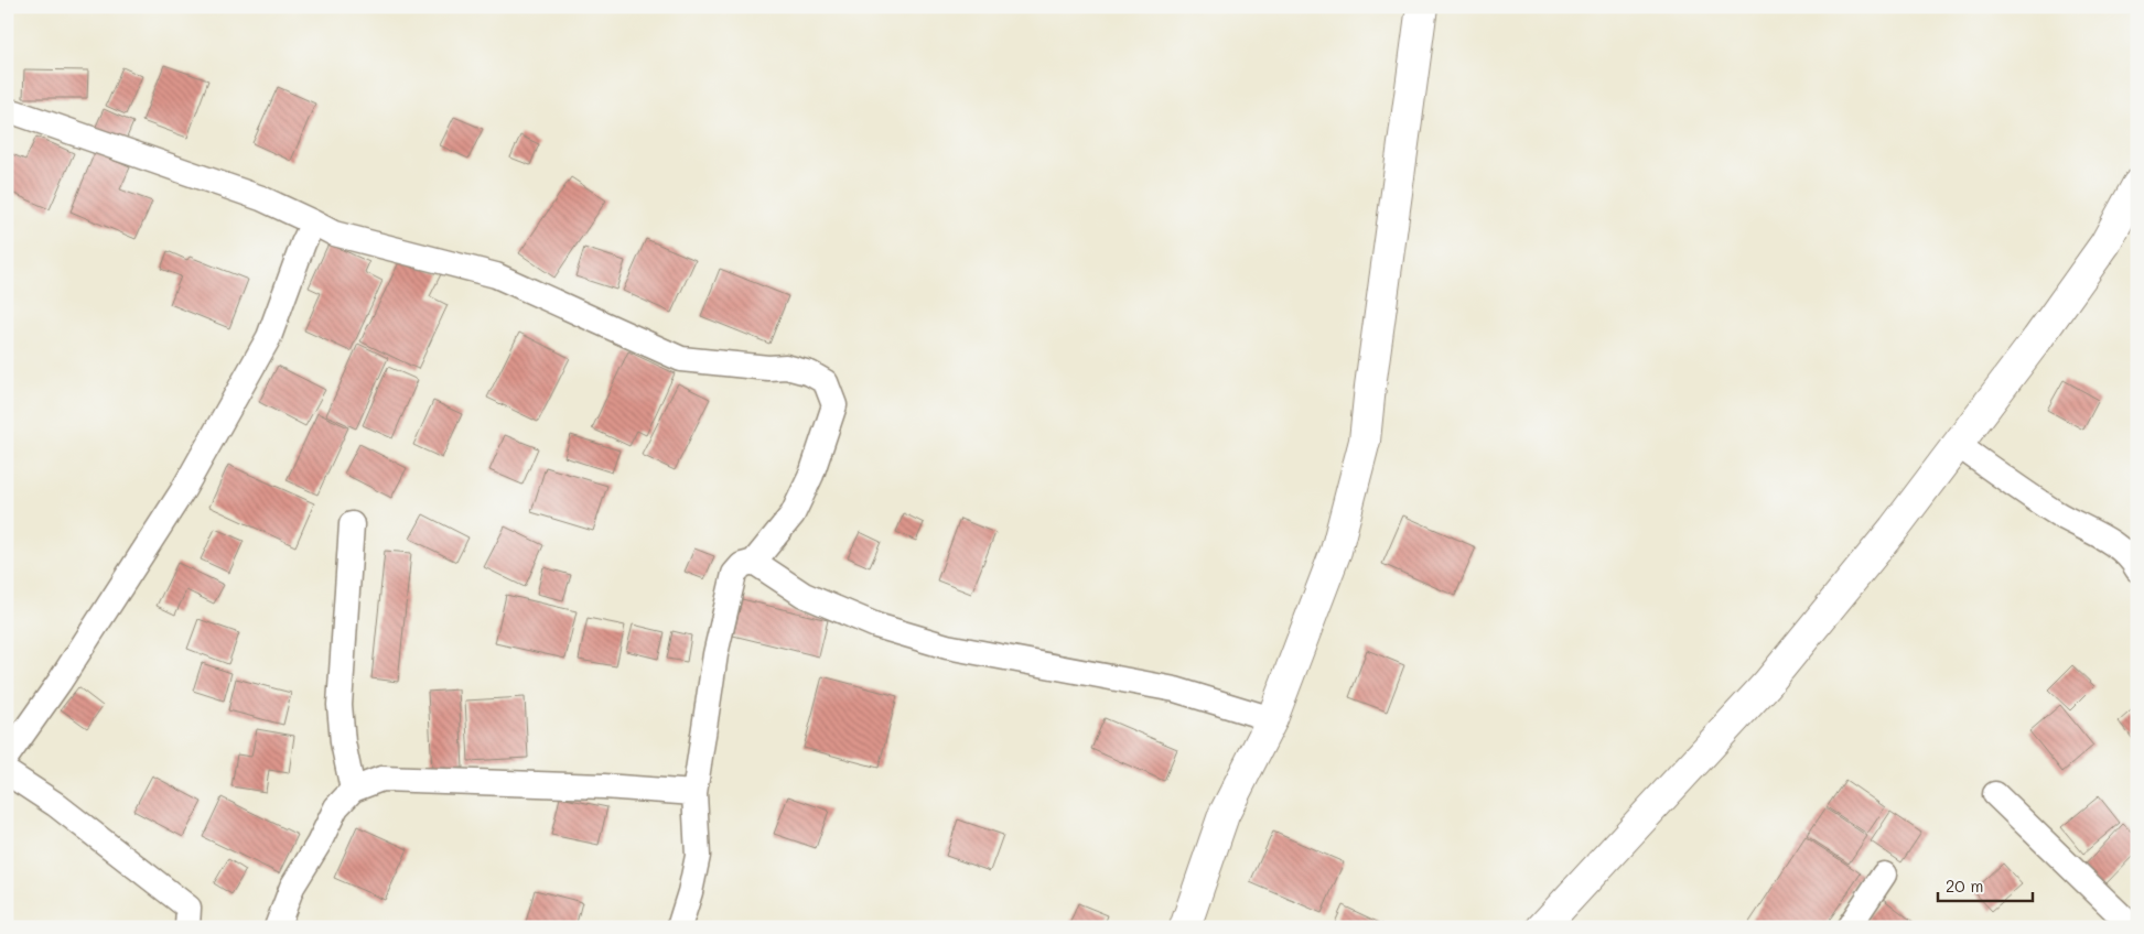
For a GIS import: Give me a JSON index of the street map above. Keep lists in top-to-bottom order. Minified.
{"scale_bar":"20 m"}
